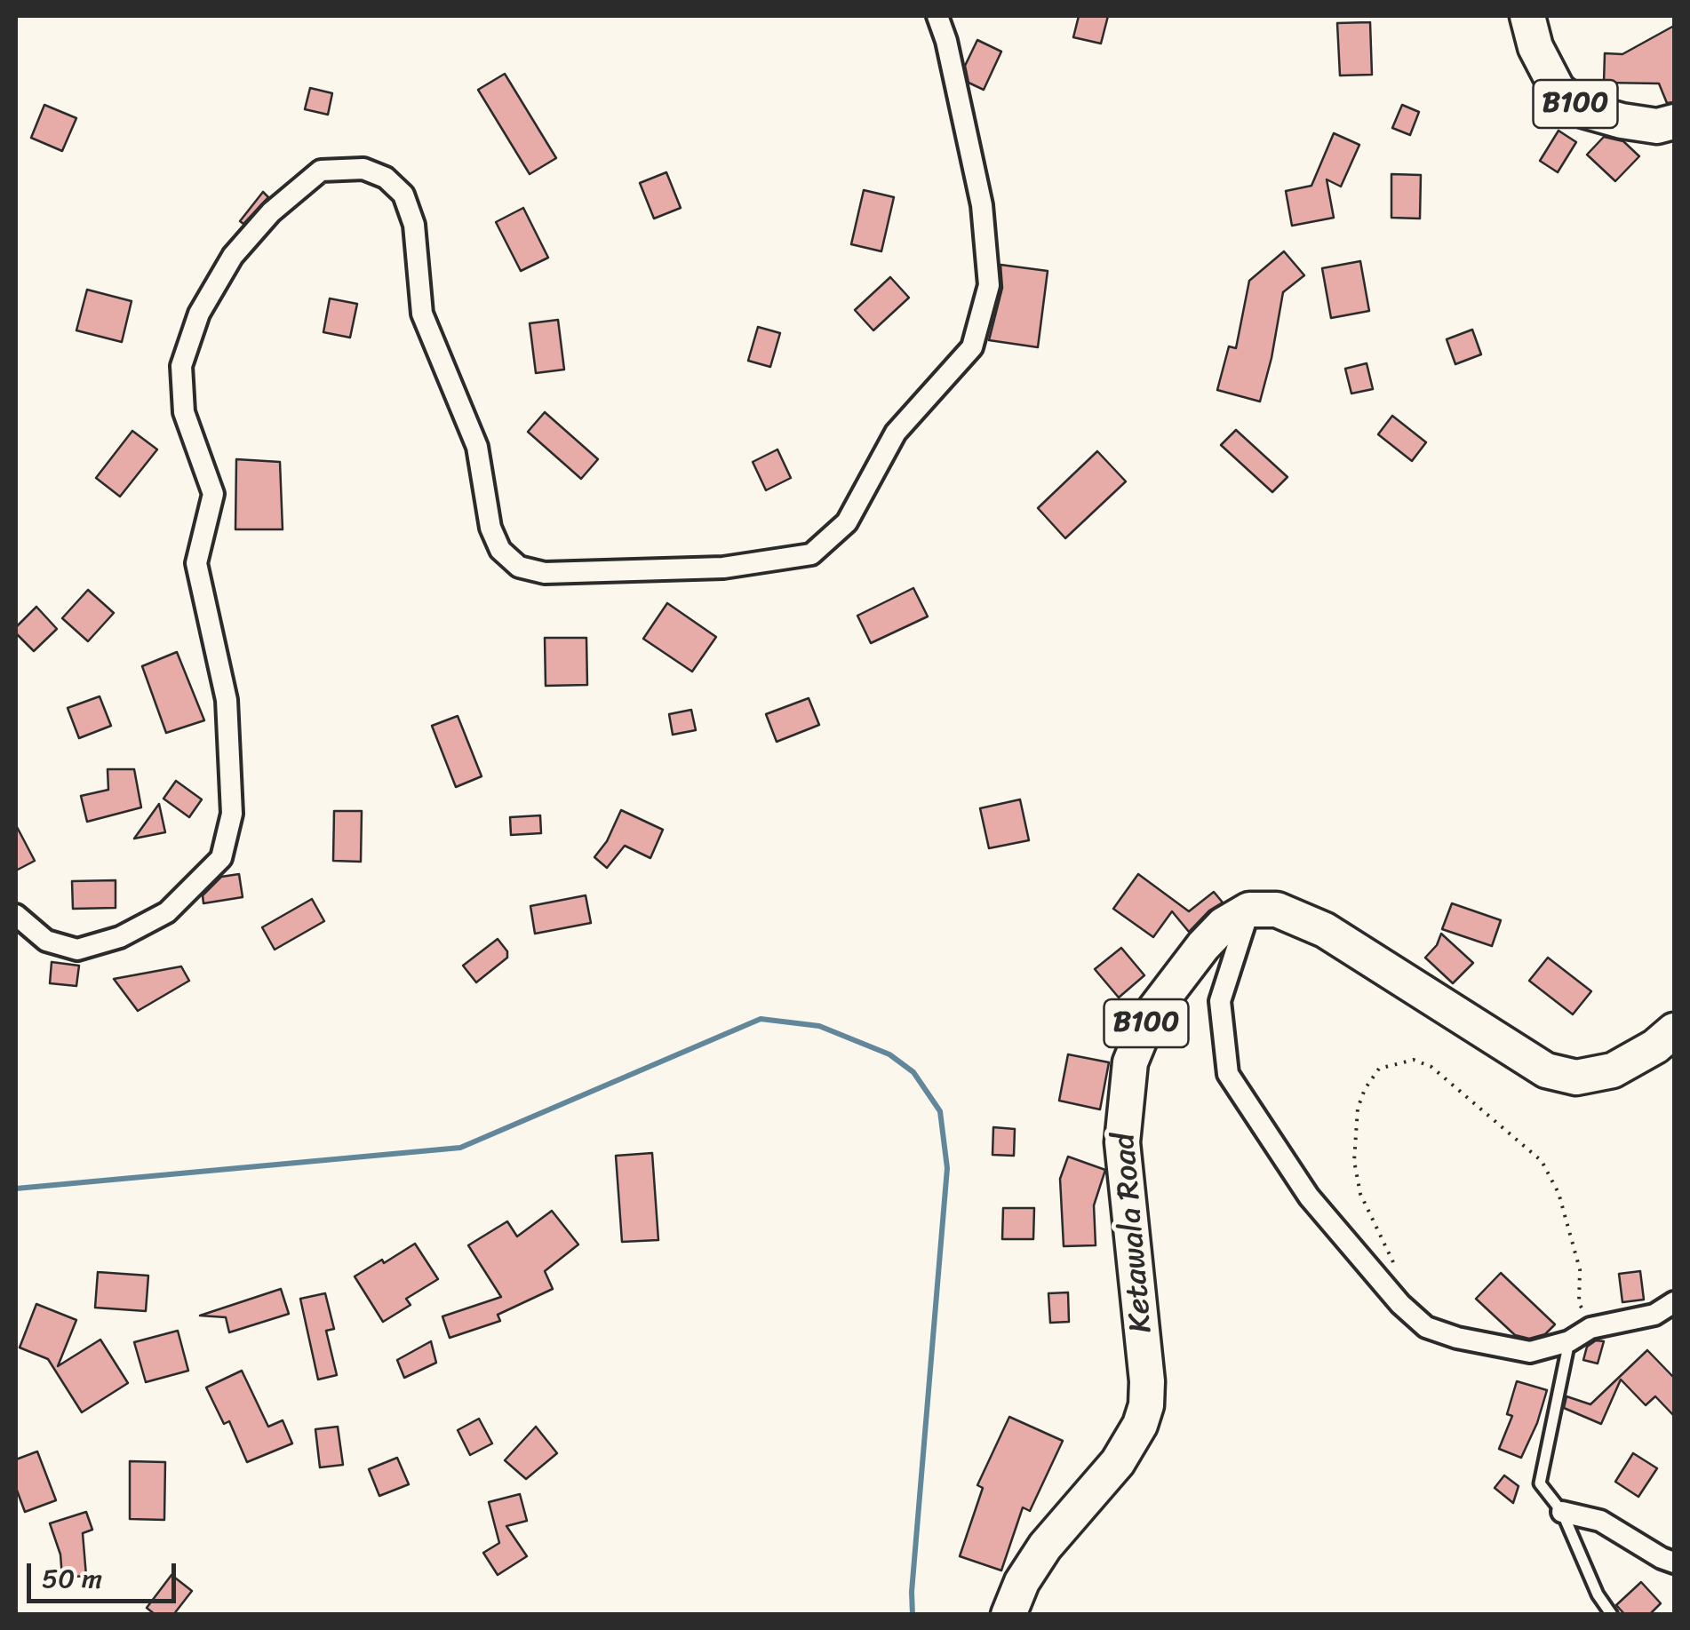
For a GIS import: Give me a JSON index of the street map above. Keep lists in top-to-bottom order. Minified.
{"streets":{"main road":["B100","Ketawala Road"]},"scale_bar":"50 m"}
